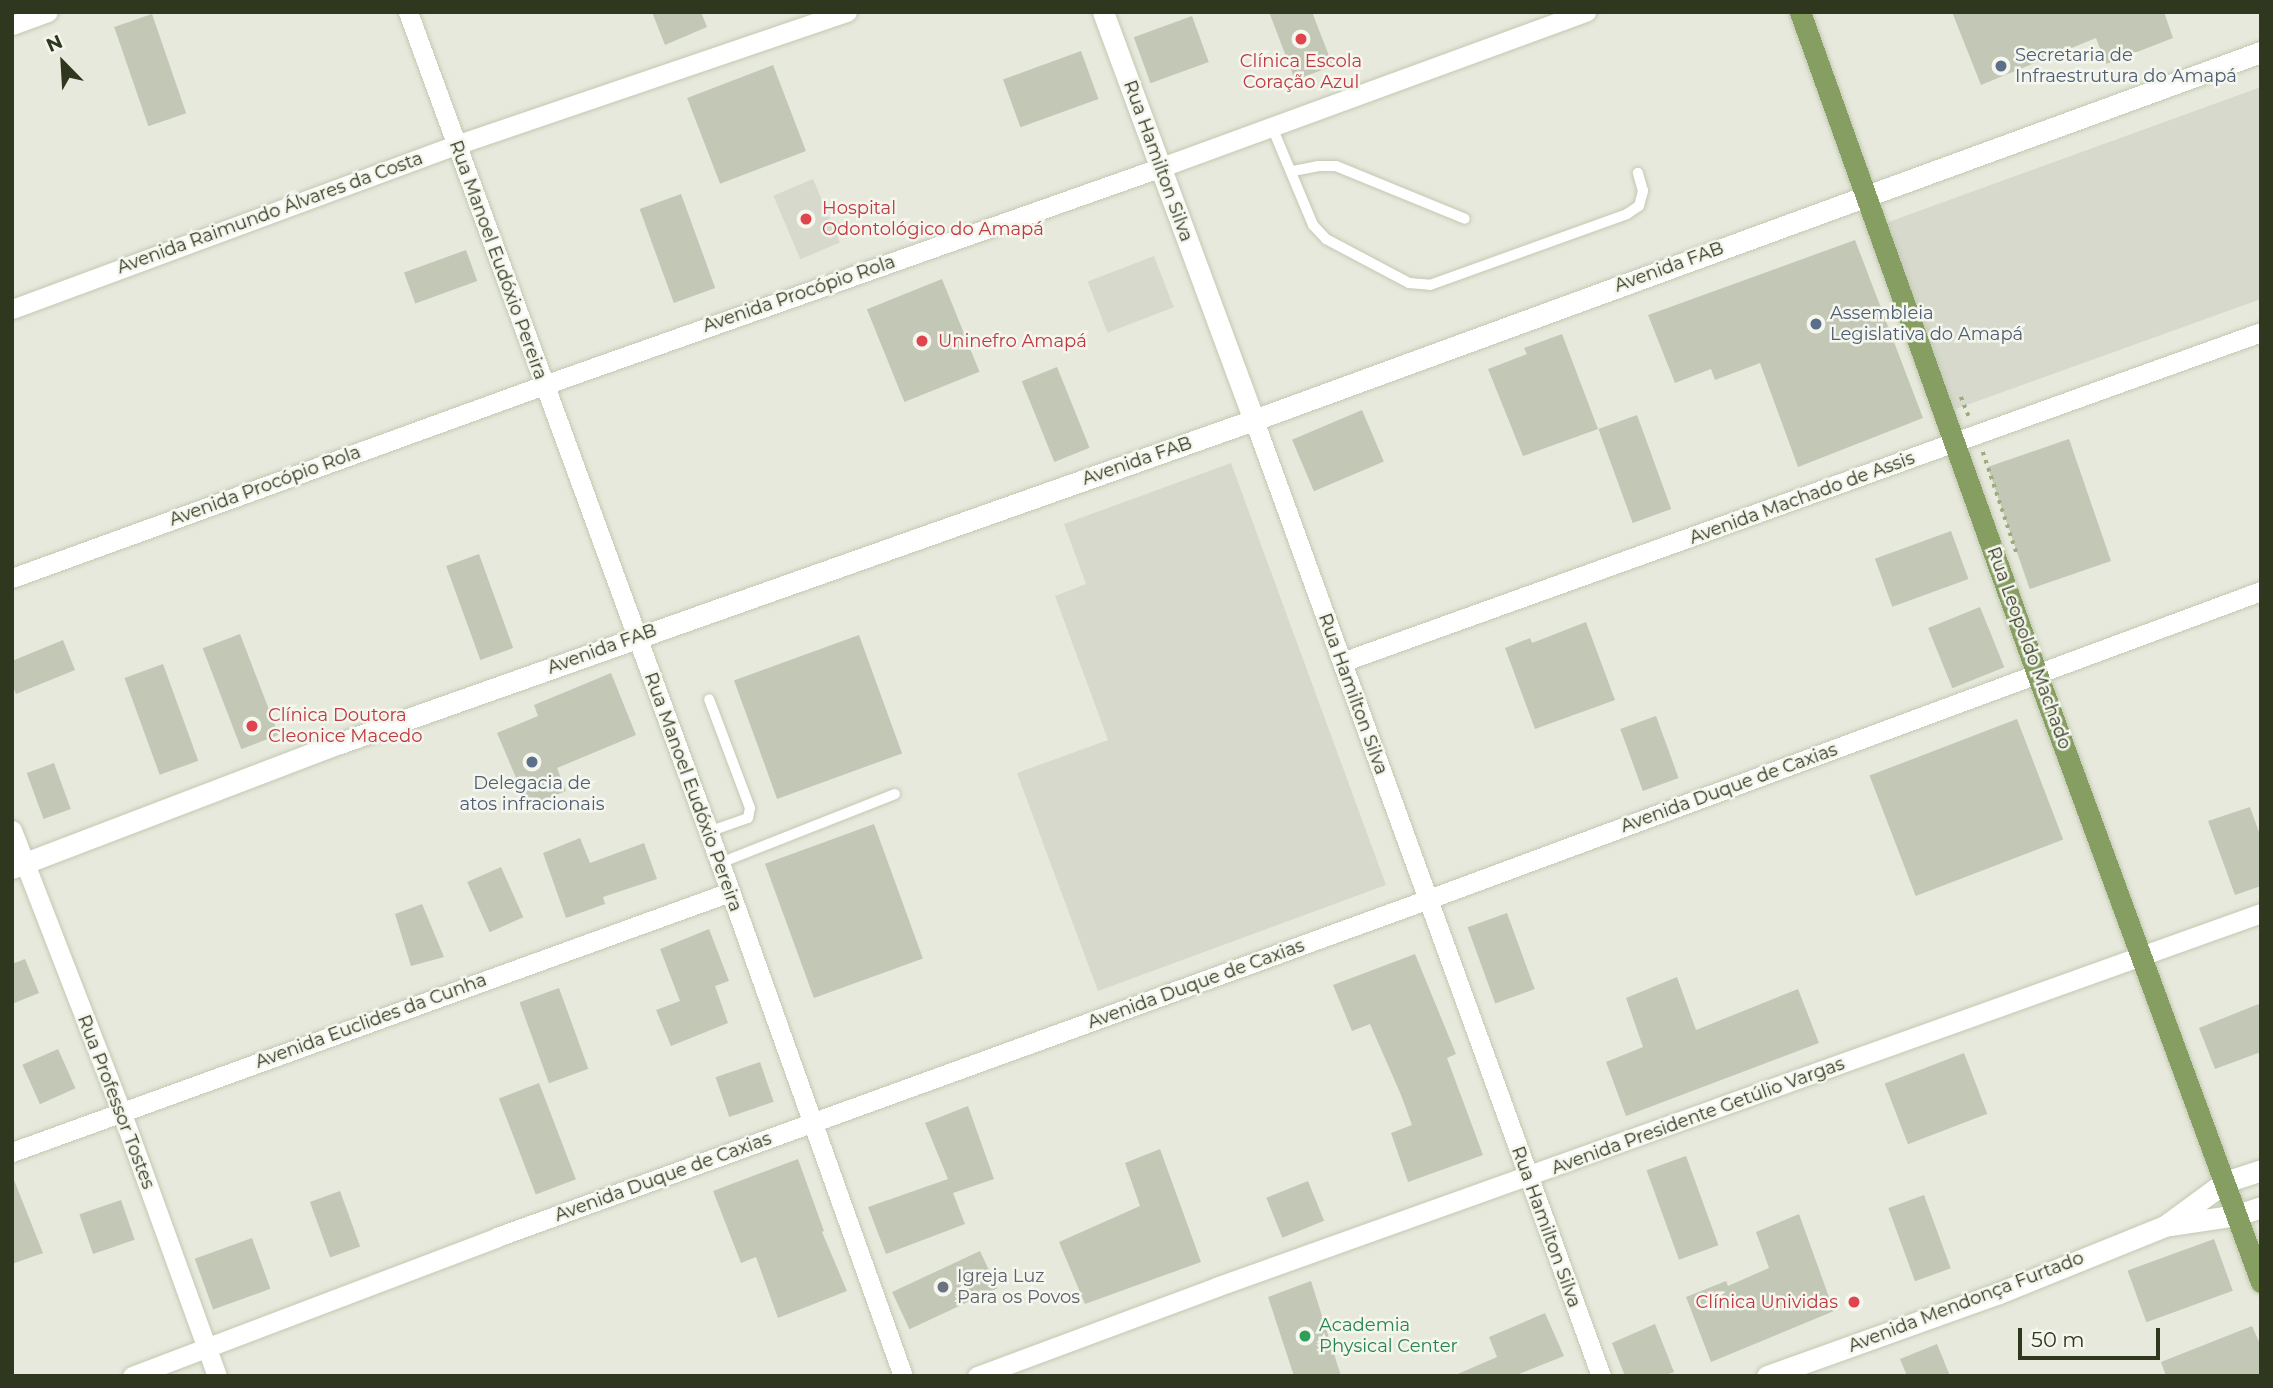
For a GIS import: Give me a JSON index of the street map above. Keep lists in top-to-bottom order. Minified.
{"streets":{"main road":["Rua Hamilton Silva","Avenida FAB","Rua Leopoldo Machado","Avenida Mendonça Furtado"],"street":["Avenida Raimundo Álvares da Costa","Rua Manoel Eudóxio Pereira","Avenida Procópio Rola","Avenida Machado de Assis","Avenida Duque de Caxias","Avenida Euclides da Cunha","Rua Professor Tostes","Avenida Presidente Getúlio Vargas"]},"crossings":[["Rua Hamilton Silva","Avenida FAB"],["Rua Hamilton Silva","Avenida Procópio Rola"],["Rua Hamilton Silva","Avenida Machado de Assis"],["Rua Hamilton Silva","Avenida Duque de Caxias"],["Rua Hamilton Silva","Avenida Presidente Getúlio Vargas"],["Avenida Raimundo Álvares da Costa","Rua Manoel Eudóxio Pereira"],["Rua Manoel Eudóxio Pereira","Avenida FAB"],["Rua Manoel Eudóxio Pereira","Avenida Procópio Rola"],["Rua Manoel Eudóxio Pereira","Avenida Duque de Caxias"],["Rua Manoel Eudóxio Pereira","Avenida Euclides da Cunha"],["Avenida FAB","Rua Leopoldo Machado"],["Avenida FAB","Rua Professor Tostes"],["Avenida Machado de Assis","Rua Leopoldo Machado"],["Rua Leopoldo Machado","Avenida Duque de Caxias"],["Rua Leopoldo Machado","Avenida Presidente Getúlio Vargas"],["Rua Leopoldo Machado","Avenida Mendonça Furtado"],["Avenida Duque de Caxias","Rua Professor Tostes"],["Avenida Euclides da Cunha","Rua Professor Tostes"]],"places":["Clínica Escola Coração Azul","Secretaria de Infraestrutura do Amapá","Hospital Odontológico do Amapá","Assembleia Legislativa do Amapá","Uninefro Amapá","Clínica Doutora Cleonice Macedo","Delegacia de atos infracionais","Igreja Luz Para os Povos","Clínica Unividas","Academia Physical Center"],"scale_bar":"50 m","north":"top left"}
